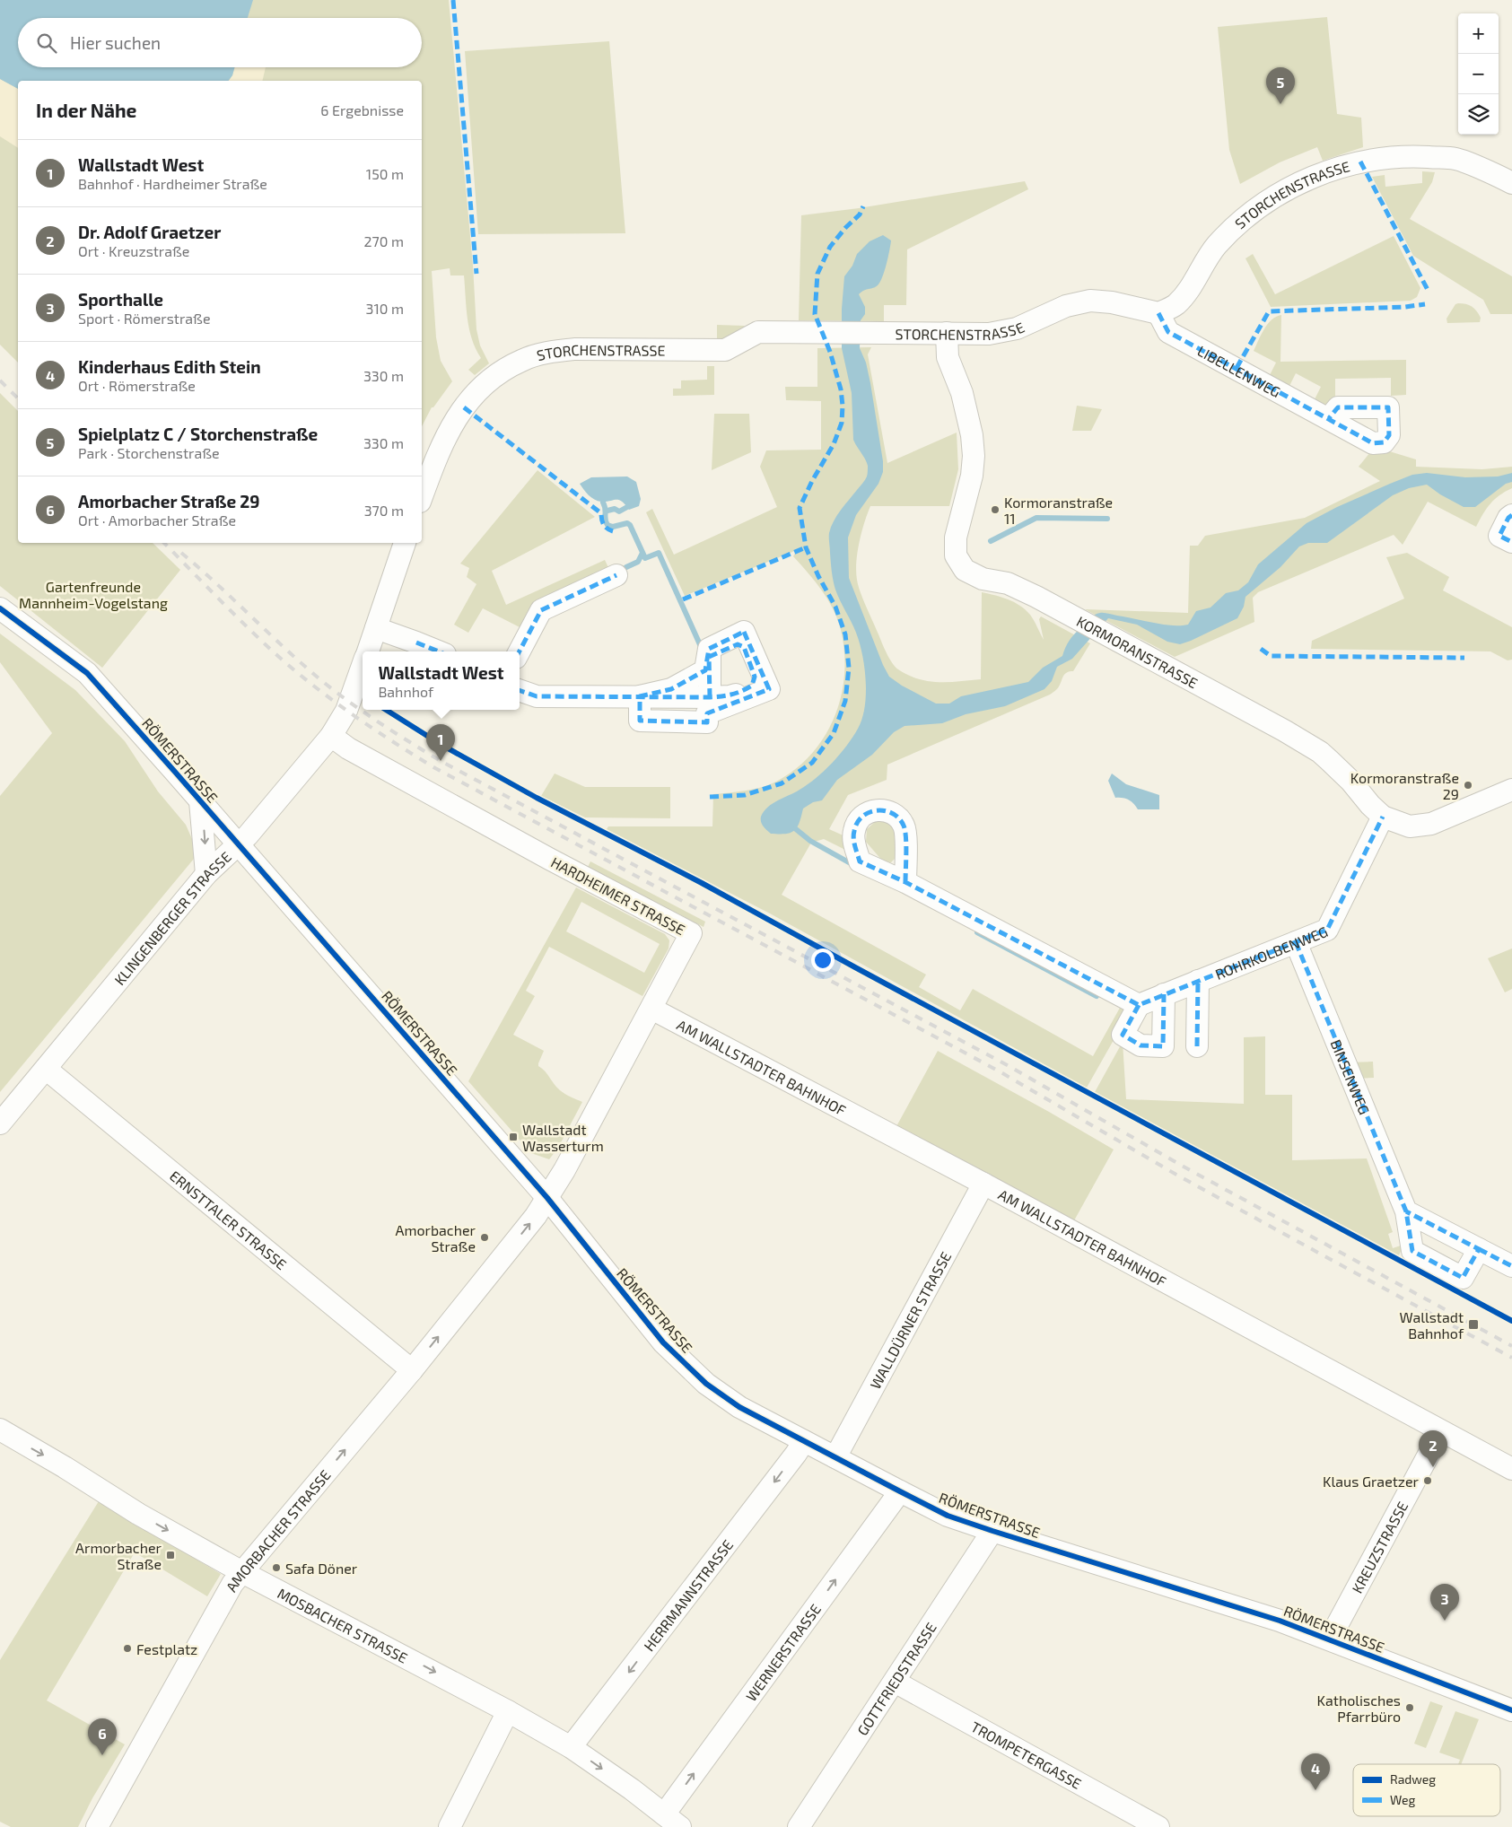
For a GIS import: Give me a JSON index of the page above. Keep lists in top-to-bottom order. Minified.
{"streets":{"street":["STORCHENSTRASSE","LIBELLENWEG","KORMORANSTRASSE","RÖMERSTRASSE","HARDHEIMER STRASSE","KLINGENBERGER STRASSE","ROHRKOLBENWEG","AM WALLSTADTER BAHNHOF","BINSENWEG","ERNSTTALER STRASSE","WALLDÜRNER STRASSE","AMORBACHER STRASSE","KREUZSTRASSE","HERRMANNSTRASSE","MOSBACHER STRASSE","WERNERSTRASSE","GOTTFRIEDSTRASSE","TROMPETERGASSE"]},"crossings":[["STORCHENSTRASSE","LIBELLENWEG"],["STORCHENSTRASSE","KORMORANSTRASSE"],["KORMORANSTRASSE","ROHRKOLBENWEG"],["RÖMERSTRASSE","HARDHEIMER STRASSE"],["RÖMERSTRASSE","KLINGENBERGER STRASSE"],["RÖMERSTRASSE","WALLDÜRNER STRASSE"],["RÖMERSTRASSE","AMORBACHER STRASSE"],["RÖMERSTRASSE","KREUZSTRASSE"],["RÖMERSTRASSE","HERRMANNSTRASSE"],["RÖMERSTRASSE","WERNERSTRASSE"],["RÖMERSTRASSE","GOTTFRIEDSTRASSE"],["HARDHEIMER STRASSE","KLINGENBERGER STRASSE"],["HARDHEIMER STRASSE","AM WALLSTADTER BAHNHOF"],["HARDHEIMER STRASSE","AMORBACHER STRASSE"],["KLINGENBERGER STRASSE","ERNSTTALER STRASSE"],["ROHRKOLBENWEG","BINSENWEG"],["AM WALLSTADTER BAHNHOF","WALLDÜRNER STRASSE"],["AM WALLSTADTER BAHNHOF","KREUZSTRASSE"],["ERNSTTALER STRASSE","AMORBACHER STRASSE"],["AMORBACHER STRASSE","MOSBACHER STRASSE"],["HERRMANNSTRASSE","MOSBACHER STRASSE"],["MOSBACHER STRASSE","WERNERSTRASSE"],["GOTTFRIEDSTRASSE","TROMPETERGASSE"]],"one_way":["AMORBACHER STRASSE","HERRMANNSTRASSE","MOSBACHER STRASSE","WERNERSTRASSE"],"parks":["Gartenfreunde Mannheim-Vogelstang"],"places":{"other":["Kormoranstraße 11","Kormoranstraße 29","Amorbacher Straße","Klaus Graetzer","Safa Döner","Festplatz","Katholisches Pfarrbüro"],"transit":["Wallstadt Wasserturm","Wallstadt Bahnhof","Armorbacher Straße"]},"legend":["Radweg","Weg"],"page":{"map_buttons":["+","−"],"search":"Hier suchen","pins":["5","1","2","3","6","4"],"heading":["In der Nähe","6 Ergebnisse"],"list":[{"mark":"1","name":"Wallstadt West","note":"Bahnhof · Hardheimer Straße","value":"150 m"},{"mark":"2","name":"Dr. Adolf Graetzer","note":"Ort · Kreuzstraße","value":"270 m"},{"mark":"3","name":"Sporthalle","note":"Sport · Römerstraße","value":"310 m"},{"mark":"4","name":"Kinderhaus Edith Stein","note":"Ort · Römerstraße","value":"330 m"},{"mark":"5","name":"Spielplatz C / Storchenstraße","note":"Park · Storchenstraße","value":"330 m"},{"mark":"6","name":"Amorbacher Straße 29","note":"Ort · Amorbacher Straße","value":"370 m"}],"popup":["Wallstadt West","Bahnhof"]}}
